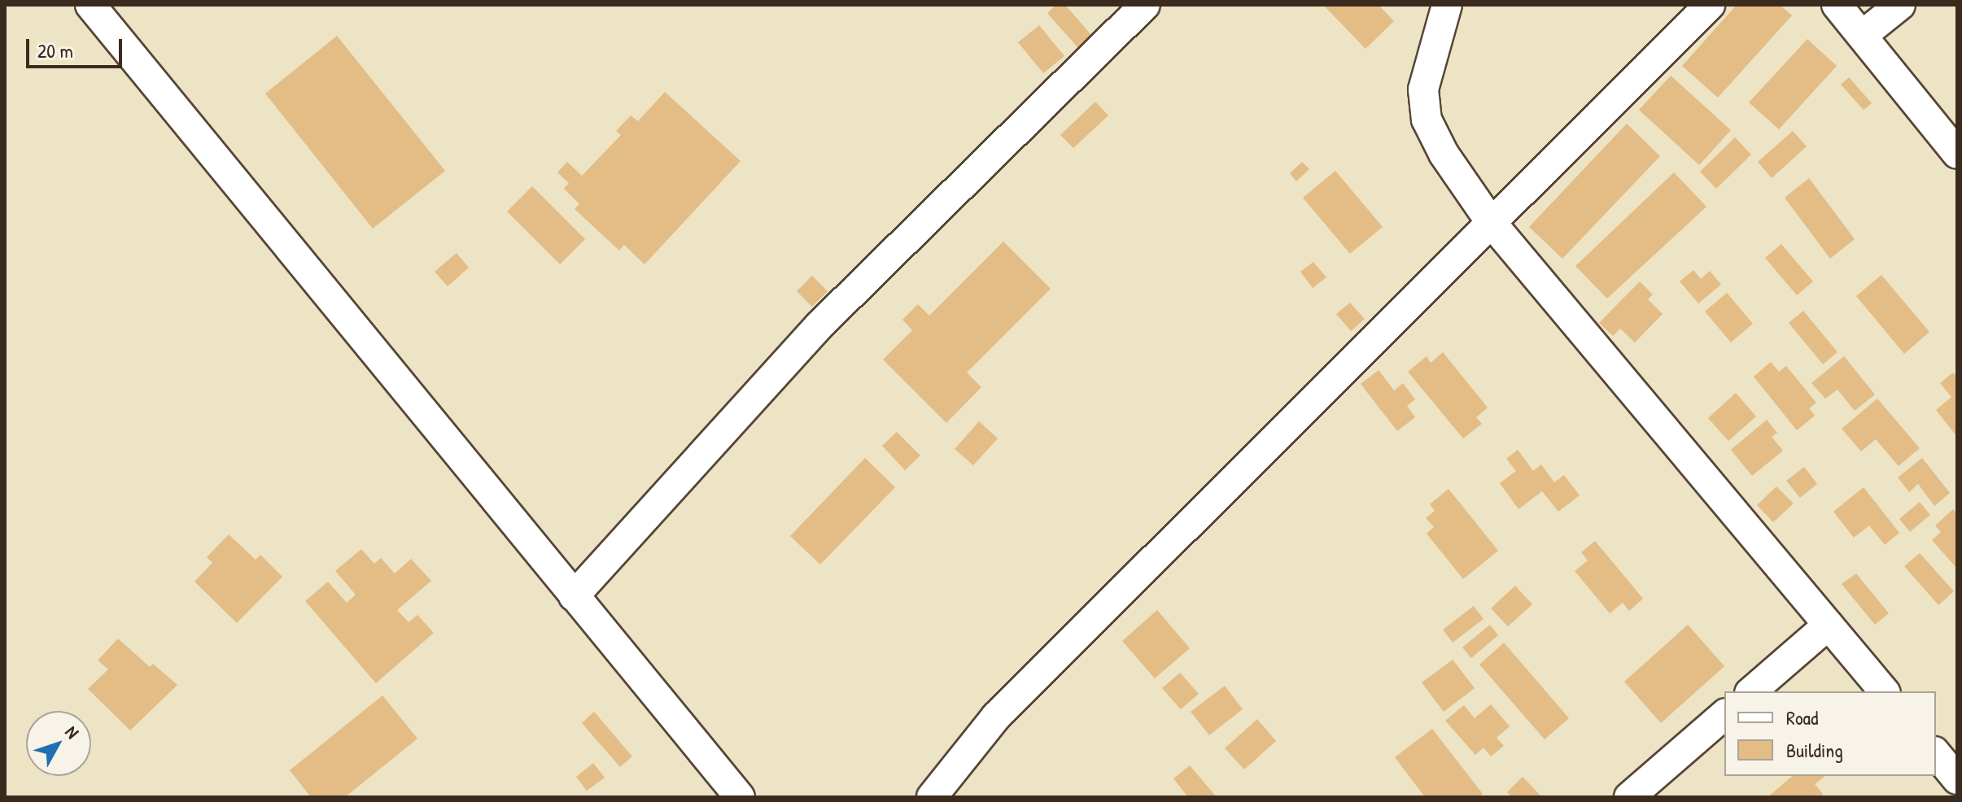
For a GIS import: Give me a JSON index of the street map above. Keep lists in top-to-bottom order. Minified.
{"legend":["Road","Building"],"scale_bar":"20 m","north":"top right"}
